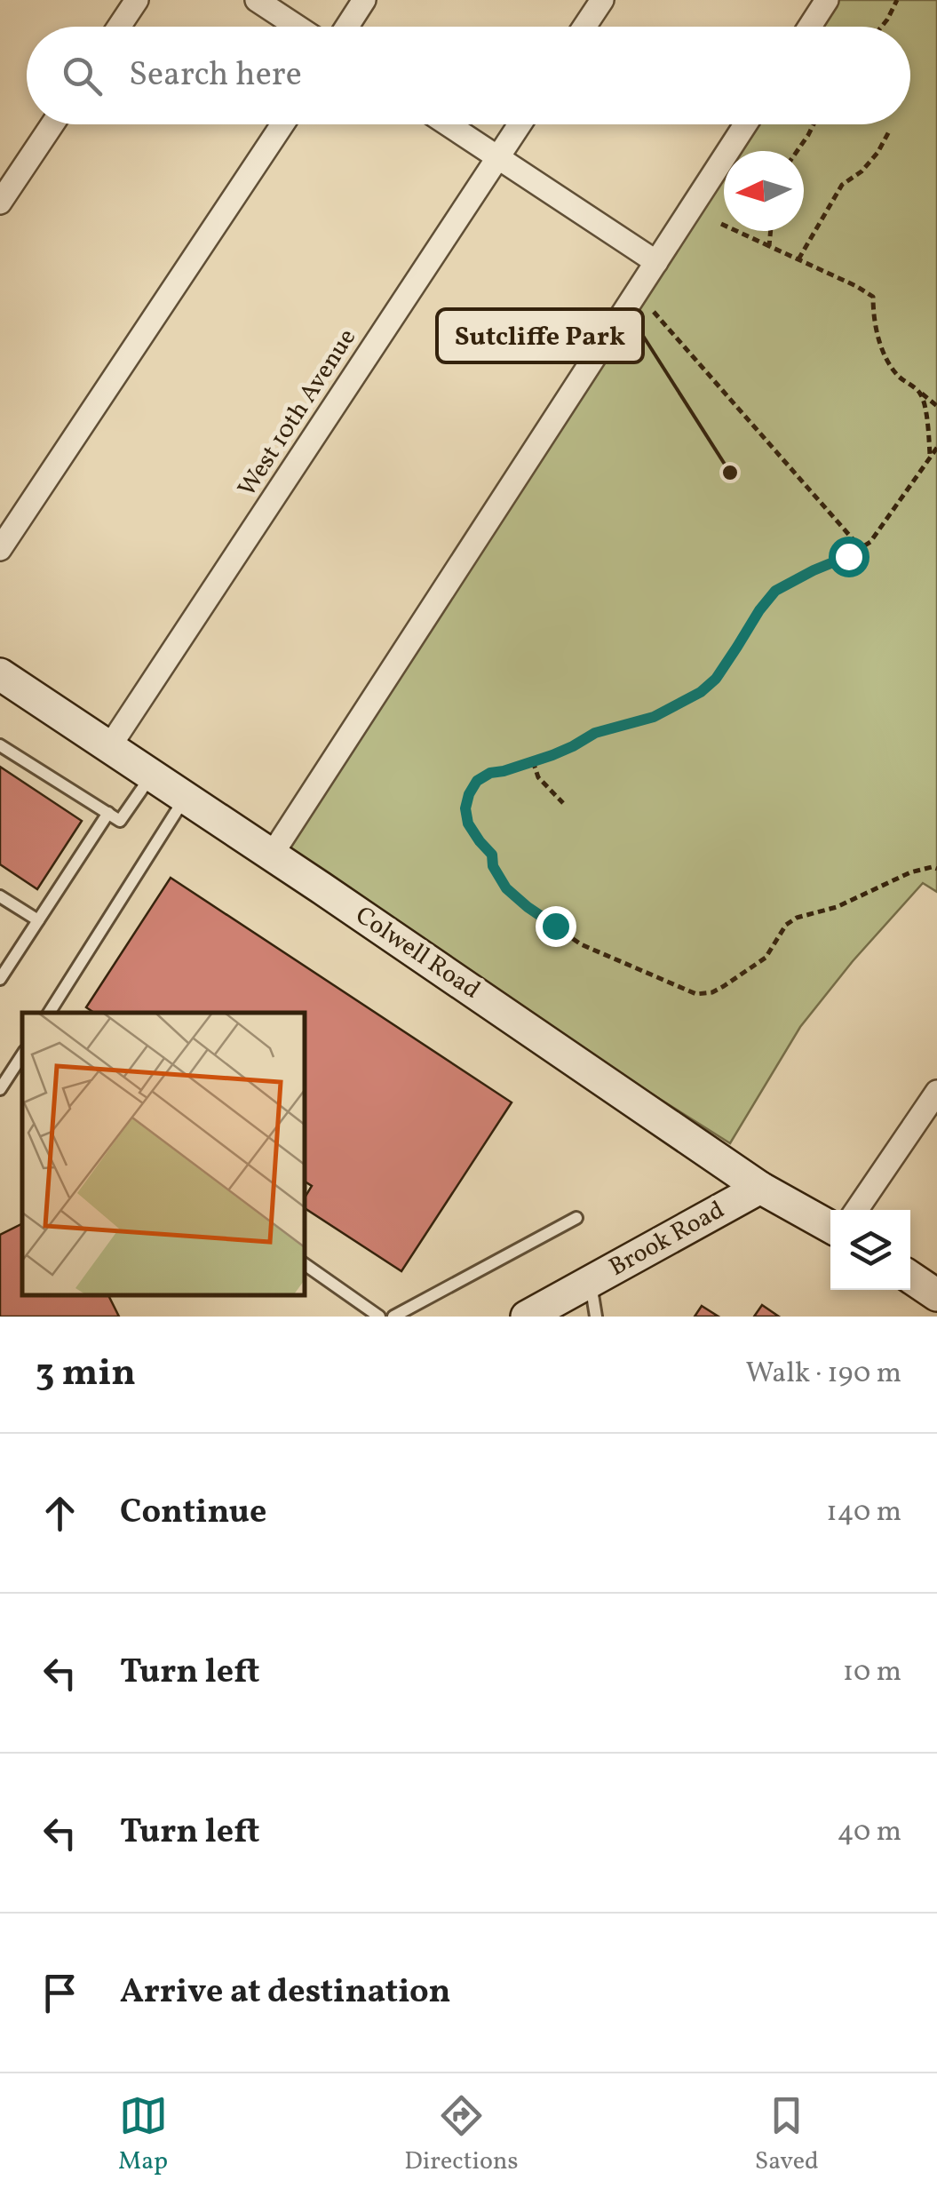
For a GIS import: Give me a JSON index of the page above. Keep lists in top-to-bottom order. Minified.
{"streets":{"street":["West 10th Avenue","Colwell Road","Brook Road"]},"crossings":[["West 10th Avenue","Colwell Road"],["Colwell Road","Brook Road"]],"places":["Sutcliffe Park"],"north":"left","page":{"search":"Search here","heading":["3 min","Walk · 190 m"],"list":[["Continue","140 m"],["Turn left","10 m"],["Turn left","40 m"],"Arrive at destination"],"nav":["Map","Directions","Saved"]}}
